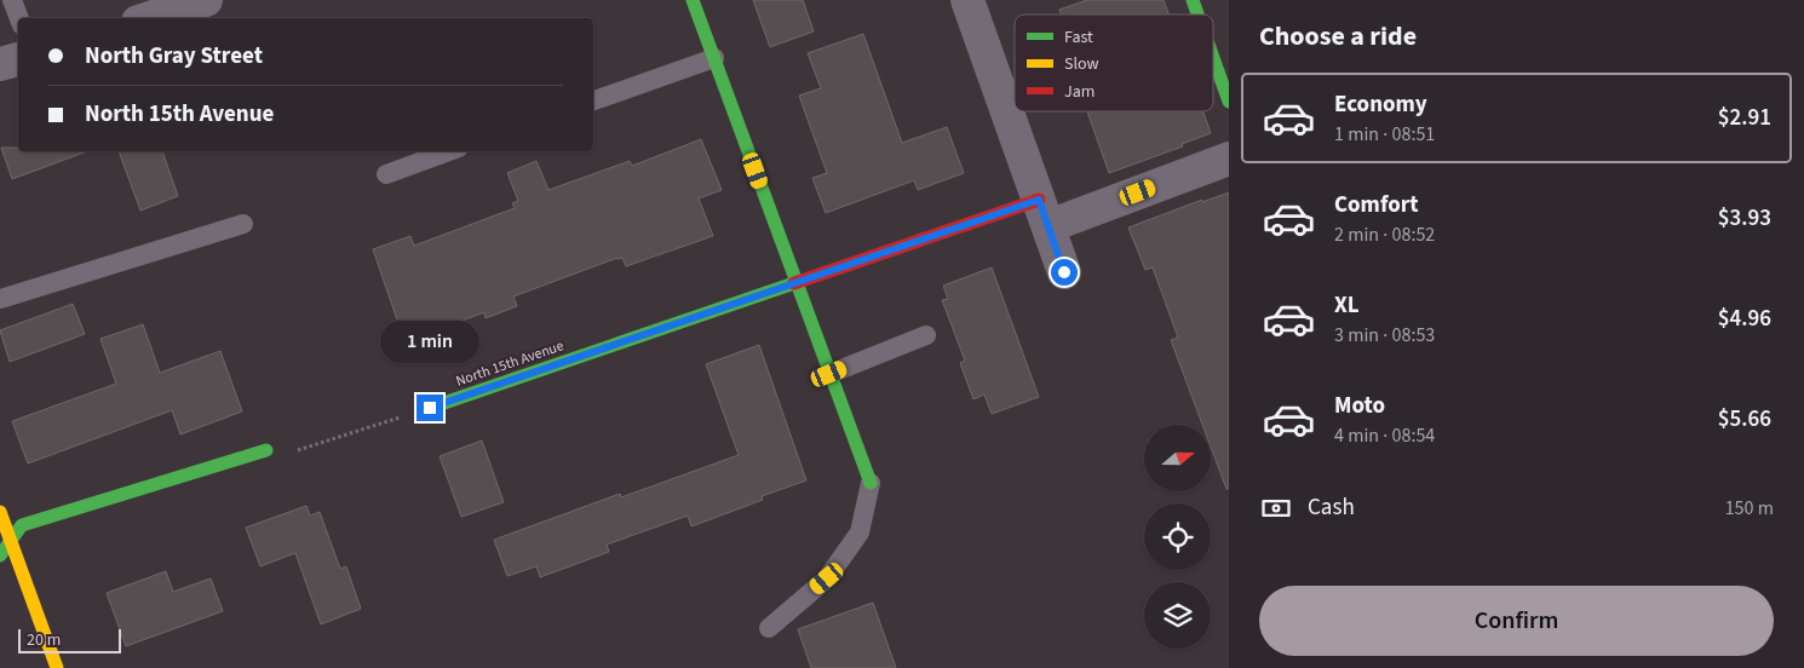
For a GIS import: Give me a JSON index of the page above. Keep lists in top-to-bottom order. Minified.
{"streets":{"street":["North 15th Avenue"]},"legend":["Fast","Slow","Jam"],"scale_bar":"20 m","north":"right","page":{"heading":"Choose a ride","banner":["North Gray Street","North 15th Avenue"],"list":[{"name":"Economy","note":"1 min · 08:51","value":"$2.91"},{"name":"Comfort","note":"2 min · 08:52","value":"$3.93"},{"name":"XL","note":"3 min · 08:53","value":"$4.96"},{"name":"Moto","note":"4 min · 08:54","value":"$5.66"}],"bubble":"1 min","pay":["Cash","150 m"],"buttons":"Confirm","scale":"20 m"}}
